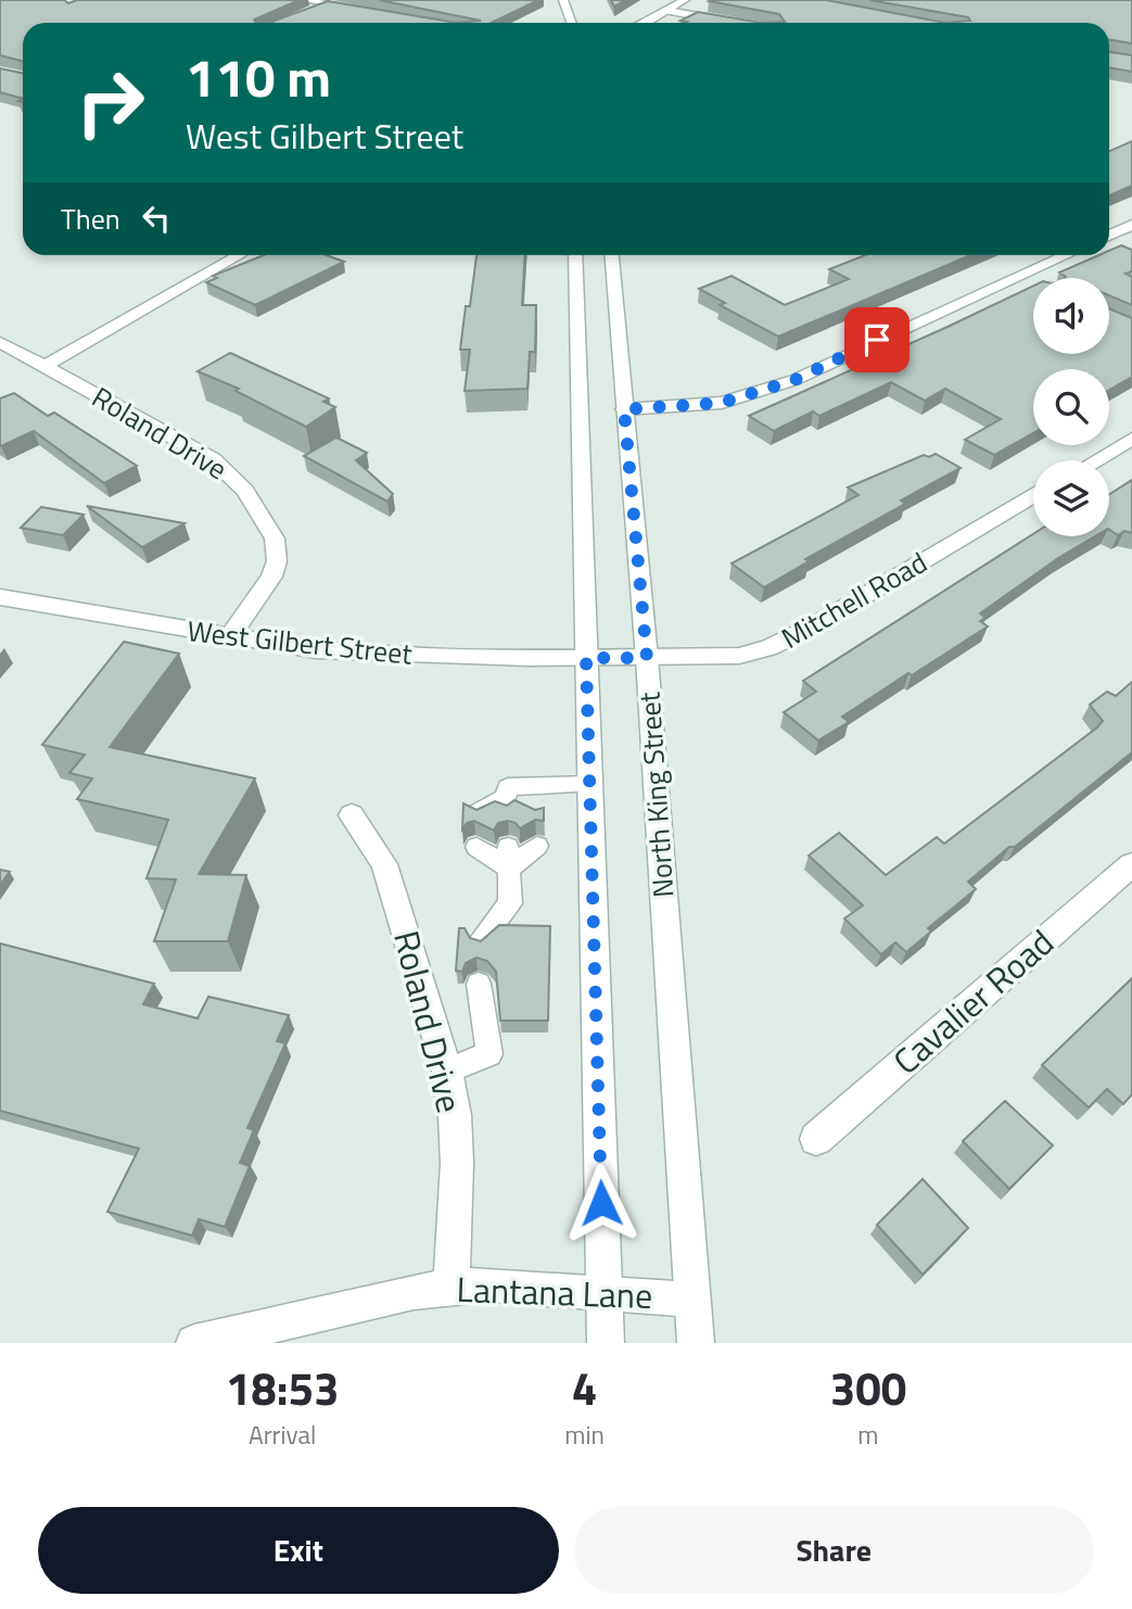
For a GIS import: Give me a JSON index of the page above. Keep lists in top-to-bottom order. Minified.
{"streets":{"street":["Roland Drive","Mitchell Road","West Gilbert Street","North King Street","Cavalier Road","Lantana Lane"]},"crossings":[["Roland Drive","West Gilbert Street"],["Roland Drive","Lantana Lane"],["Mitchell Road","West Gilbert Street"],["Mitchell Road","North King Street"],["West Gilbert Street","North King Street"],["North King Street","Lantana Lane"]],"page":{"turn":["110 m","West Gilbert Street"],"then":"Then","eta":["18:53","Arrival","4","min","300","m"],"buttons":["Exit","Share"]}}
